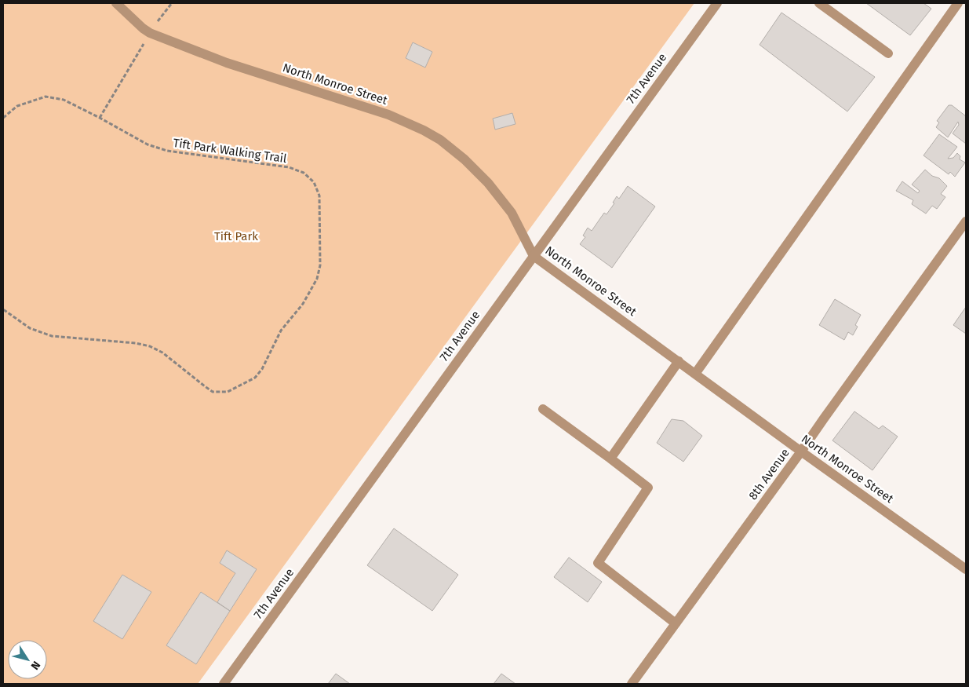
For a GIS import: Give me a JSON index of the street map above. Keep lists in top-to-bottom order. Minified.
{"streets":{"street":["7th Avenue","North Monroe Street","8th Avenue"],"path":["Tift Park Walking Trail"]},"crossings":[["7th Avenue","North Monroe Street"],["North Monroe Street","8th Avenue"]],"parks":["Tift Park"],"north":"bottom right"}
